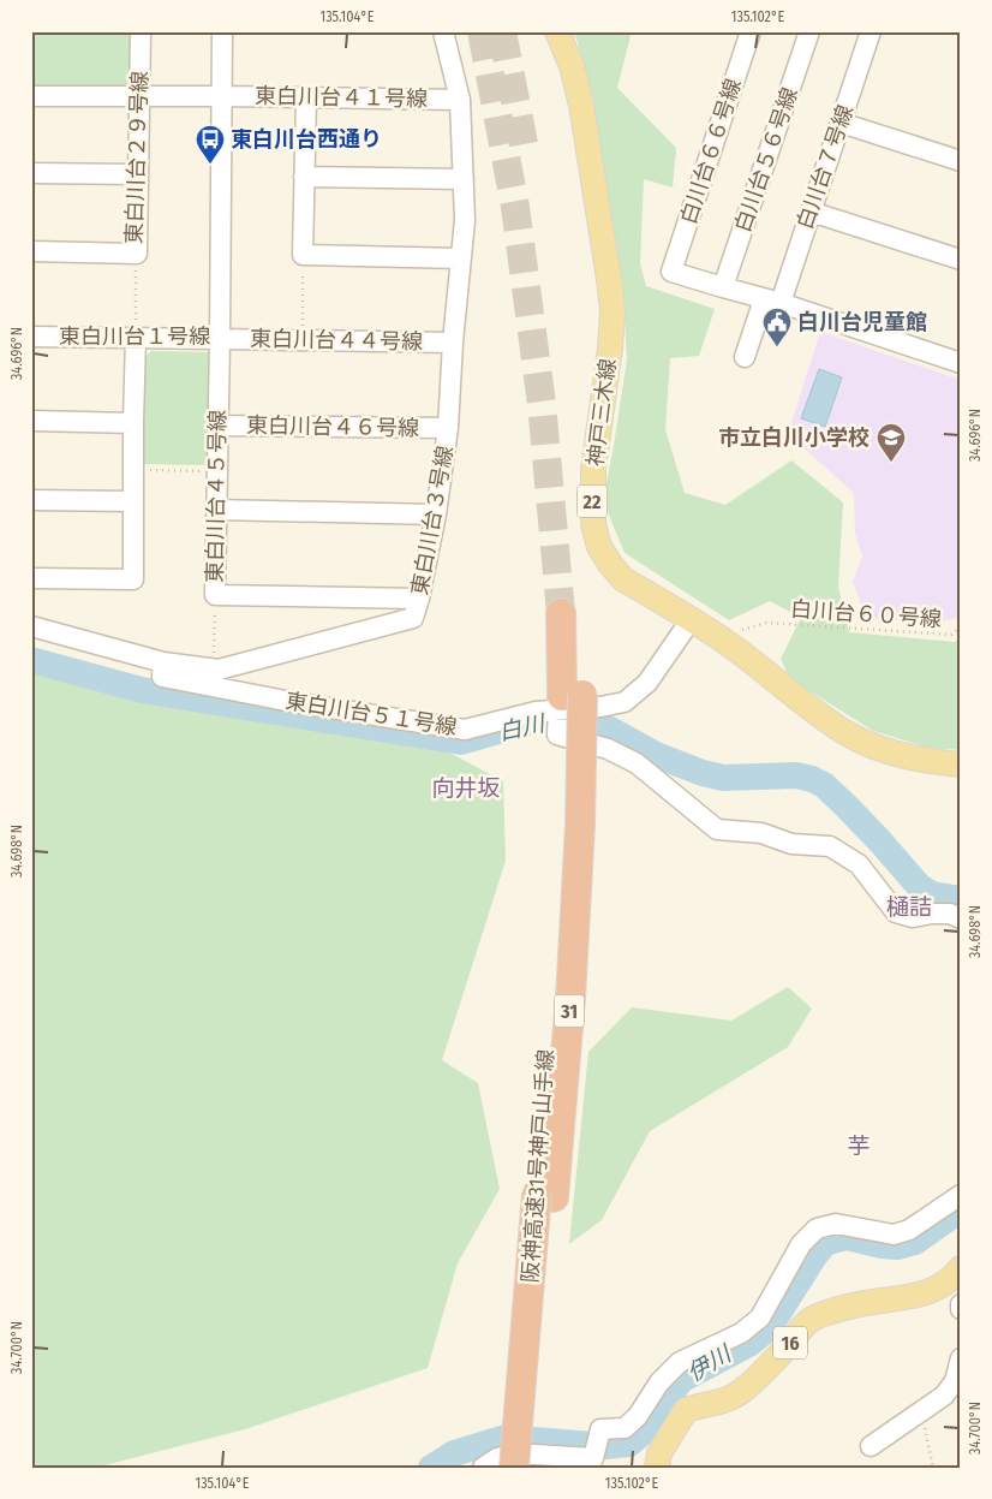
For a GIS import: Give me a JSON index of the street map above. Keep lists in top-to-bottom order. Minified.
{"streets":{"highway":["31","阪神高速31号神戸山手線"],"main road":["神戸三木線","22","16"],"street":["東白川台４１号線","白川台６６号線","東白川台２９号線","白川台５６号線","白川台７号線","東白川台１号線","東白川台４４号線","東白川台４６号線","東白川台４５号線","東白川台３号線","東白川台５１号線"],"path":["白川台６０号線"]},"crossings":[["東白川台４１号線","東白川台２９号線"],["東白川台４１号線","東白川台１号線"],["東白川台４１号線","東白川台３号線"],["白川台６６号線","白川台５６号線"],["東白川台１号線","東白川台４４号線"],["東白川台１号線","東白川台４５号線"],["東白川台４４号線","東白川台４５号線"],["東白川台４４号線","東白川台３号線"],["東白川台４６号線","東白川台４５号線"],["東白川台４６号線","東白川台３号線"],["東白川台４５号線","東白川台３号線"],["東白川台３号線","東白川台５１号線"],["東白川台５１号線","阪神高速31号神戸山手線"]],"districts":["向井坂","樋詰","芋"],"water":["白川","伊川"],"places":{"bus stop":["東白川台西通り"],"public building":["白川台児童館"],"school or university":["市立白川小学校"]},"coordinates":["135.104°E","135.102°E","34.696°N","34.698°N","34.700°N"]}
